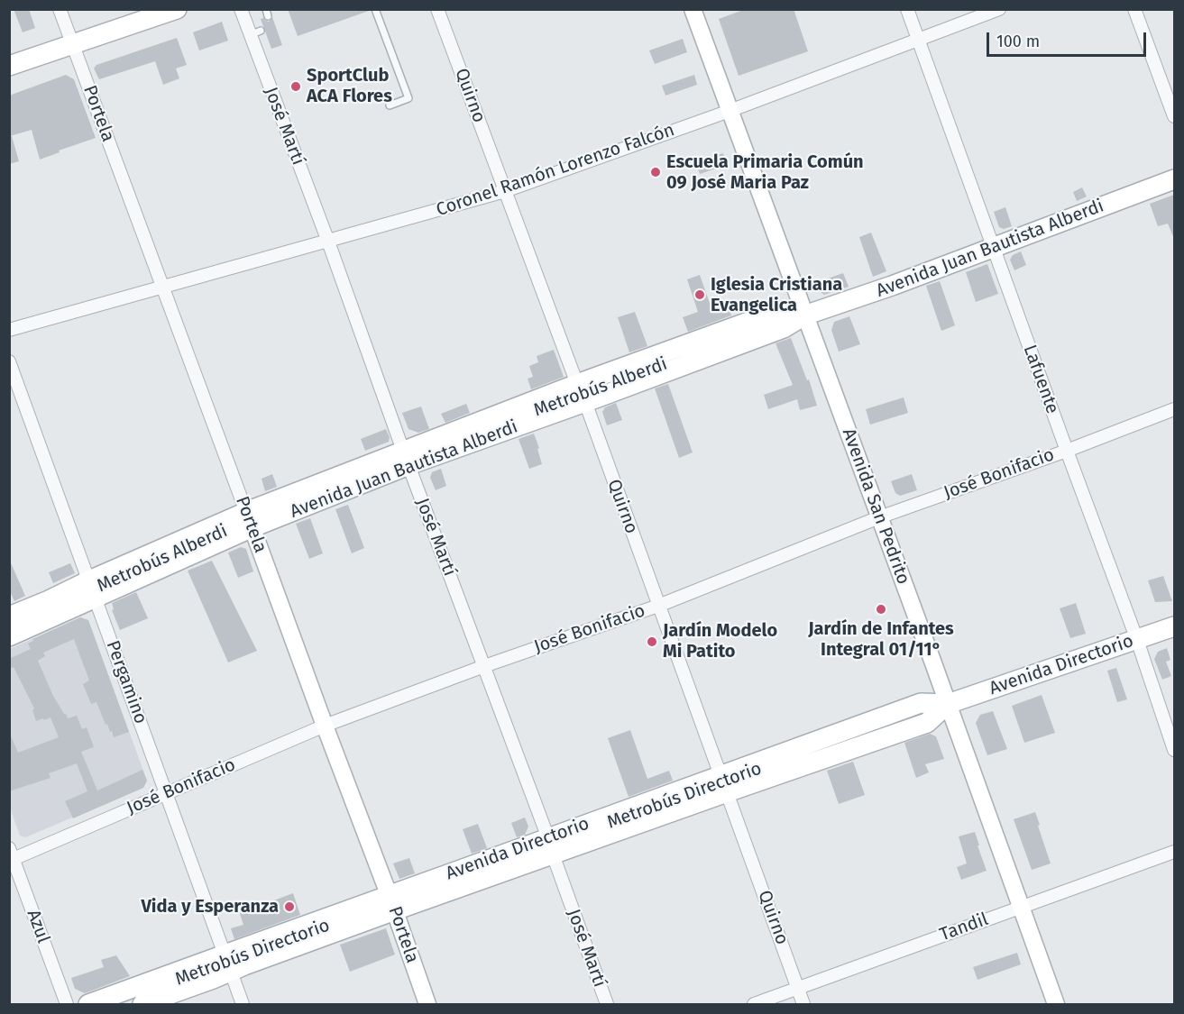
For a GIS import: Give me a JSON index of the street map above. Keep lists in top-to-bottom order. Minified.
{"streets":{"main road":["Portela","Avenida Juan Bautista Alberdi","Avenida San Pedrito","Avenida Directorio"],"street":["Quirno","José Martí","Coronel Ramón Lorenzo Falcón","Lafuente","José Bonifacio","Pergamino","Azul","Tandil"],"lane":["Metrobús Directorio"]},"crossings":[["Quirno","Coronel Ramón Lorenzo Falcón"],["Quirno","Avenida Juan Bautista Alberdi"],["Quirno","José Bonifacio"],["Quirno","Avenida Directorio"],["Quirno","Metrobús Directorio"],["Quirno","Tandil"],["Portela","Coronel Ramón Lorenzo Falcón"],["Portela","Avenida Juan Bautista Alberdi"],["Portela","José Bonifacio"],["Portela","Avenida Directorio"],["Portela","Metrobús Directorio"],["José Martí","Coronel Ramón Lorenzo Falcón"],["José Martí","Avenida Juan Bautista Alberdi"],["José Martí","José Bonifacio"],["José Martí","Avenida Directorio"],["Coronel Ramón Lorenzo Falcón","Lafuente"],["Coronel Ramón Lorenzo Falcón","Avenida San Pedrito"],["Avenida Juan Bautista Alberdi","Lafuente"],["Avenida Juan Bautista Alberdi","Avenida San Pedrito"],["Avenida Juan Bautista Alberdi","Pergamino"],["Lafuente","José Bonifacio"],["Lafuente","Avenida Directorio"],["José Bonifacio","Avenida San Pedrito"],["José Bonifacio","Pergamino"],["José Bonifacio","Azul"],["Avenida San Pedrito","Avenida Directorio"],["Avenida San Pedrito","Tandil"],["Avenida Directorio","Pergamino"],["Avenida Directorio","Metrobús Directorio"]],"places":["SportClub ACA Flores","Escuela Primaria Común 09 José Maria Paz","Iglesia Cristiana Evangelica","Jardín de Infantes Integral 01/11°","Jardín Modelo Mi Patito","Vida y Esperanza"],"scale_bar":"100 m"}
